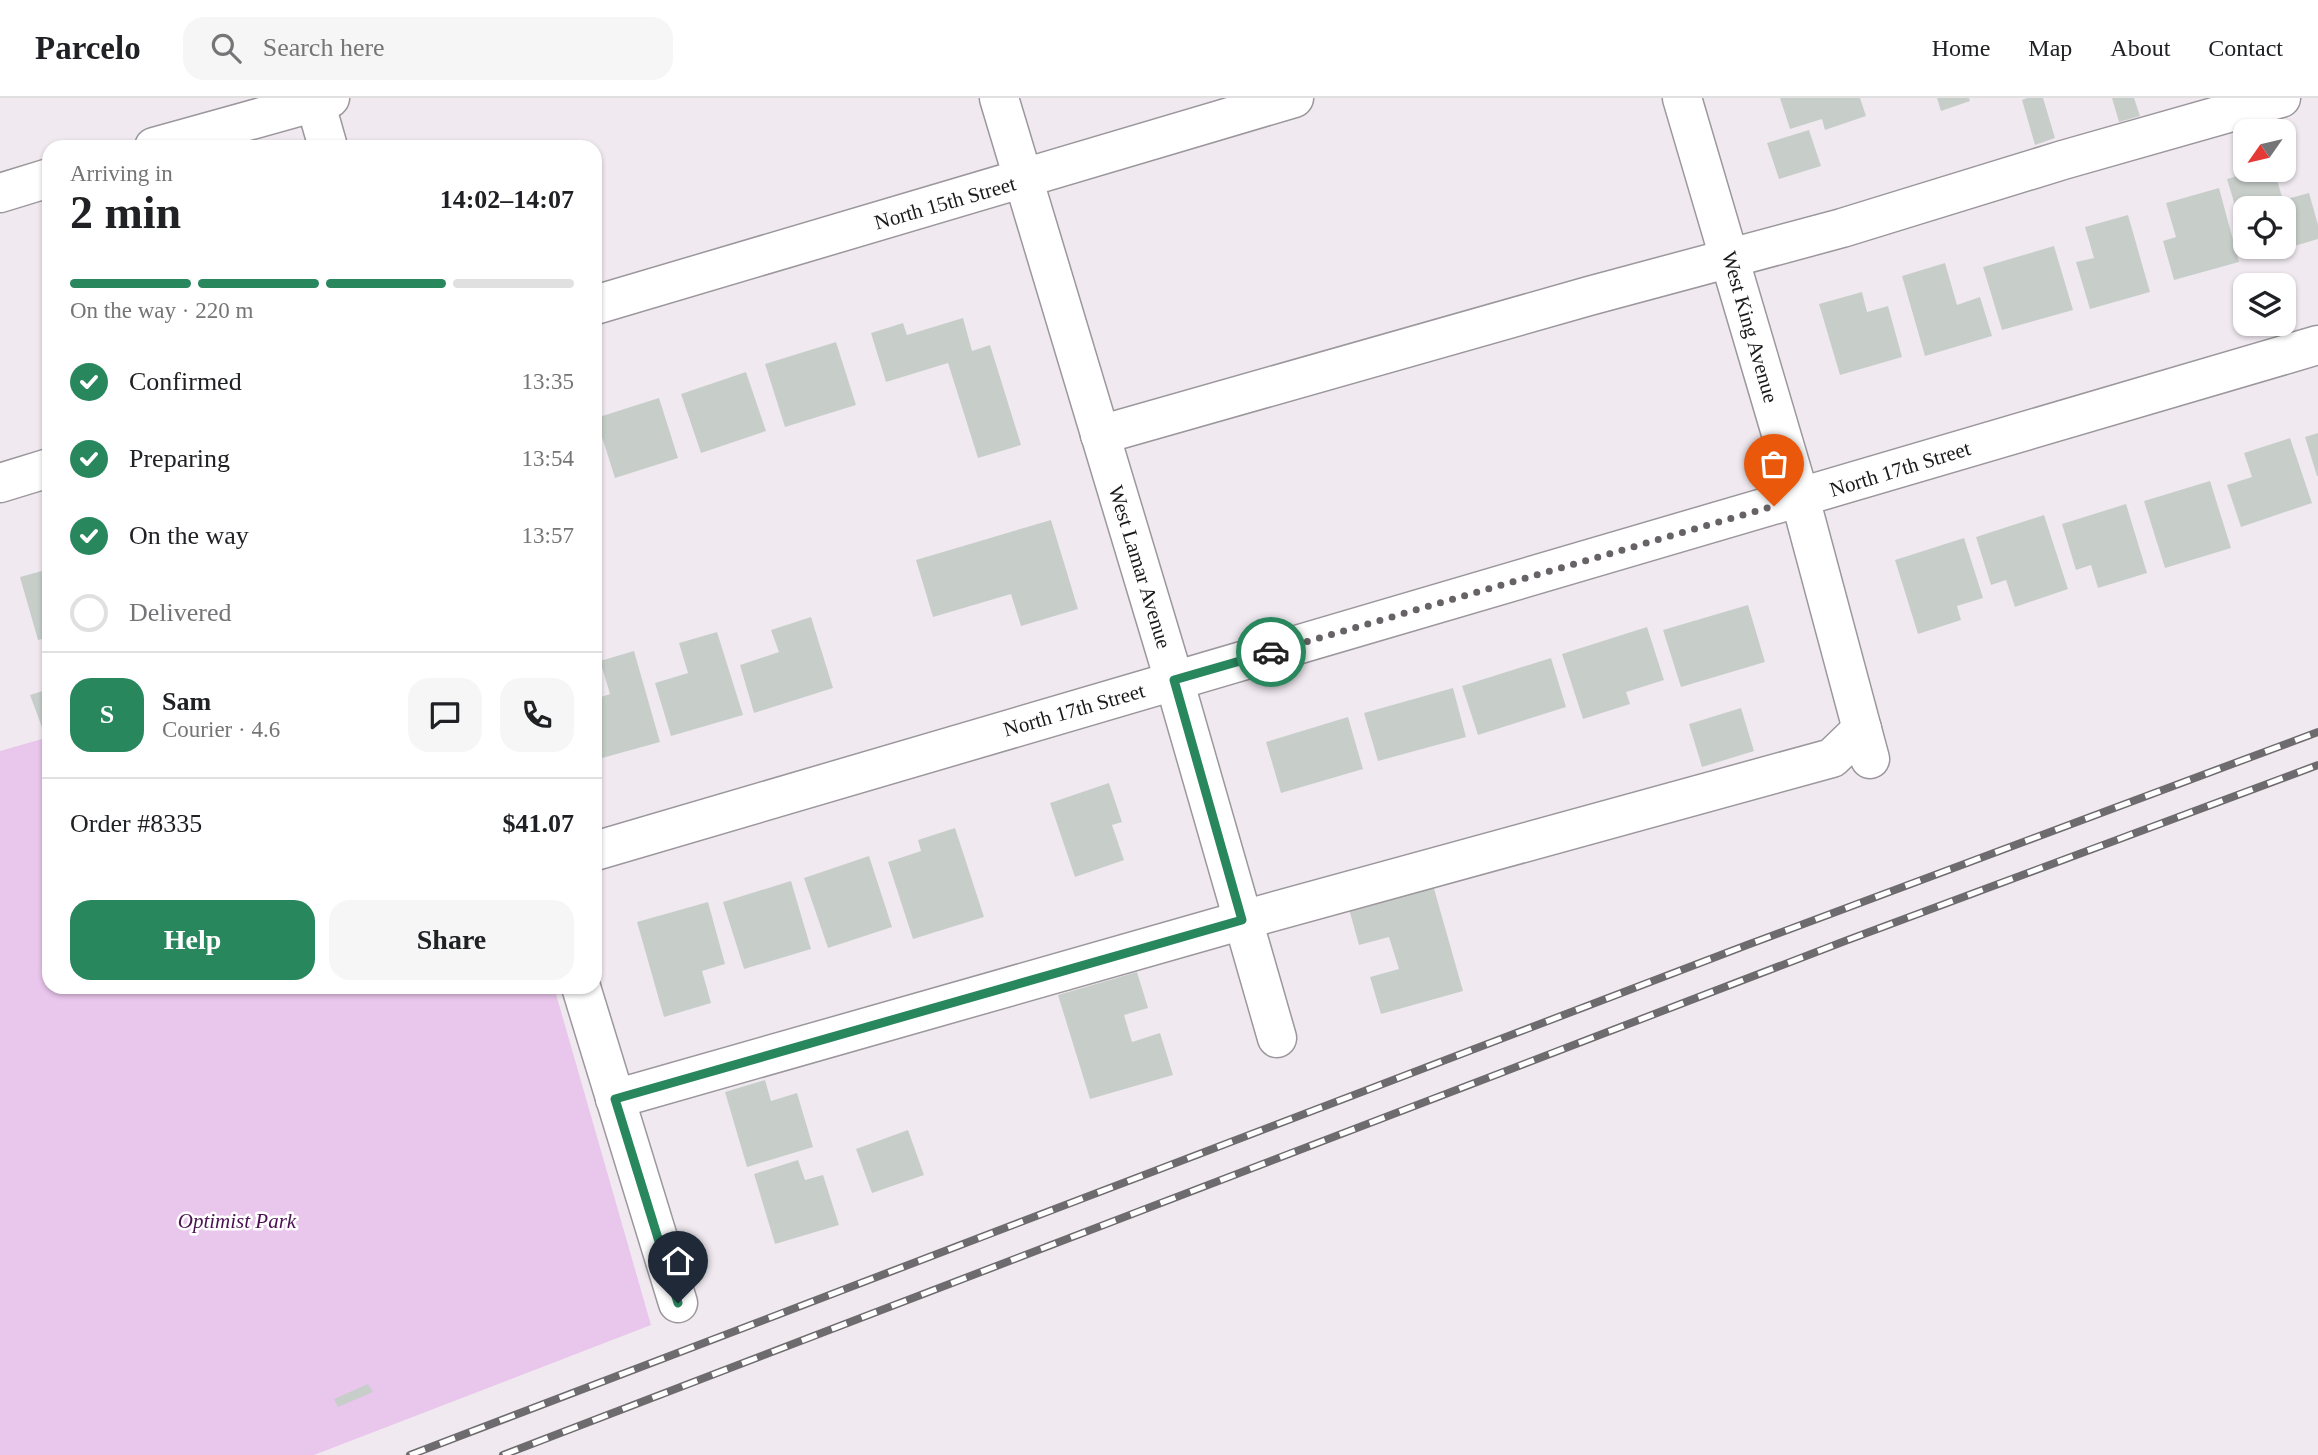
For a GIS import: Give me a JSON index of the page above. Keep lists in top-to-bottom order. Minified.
{"streets":{"street":["North 15th Street","West King Avenue","North 17th Street","West Lamar Avenue"]},"crossings":[["North 15th Street","West Lamar Avenue"],["West King Avenue","North 17th Street"],["West King Avenue","West Lamar Avenue"],["North 17th Street","West Lamar Avenue"]],"parks":["Optimist Park"],"north":"bottom left","page":{"header":"Parcelo","search":"Search here","nav":["Home","Map","About","Contact"],"heading":["2 min","Arriving in","14:02–14:07"],"panel":["Sam","Courier · 4.6","Order #8335","$41.07"],"bar":"On the way · 220 m","list":[["Confirmed","13:35"],["Preparing","13:54"],["On the way","13:57"],"Delivered"],"round":"S","buttons":["Help","Share"]}}
